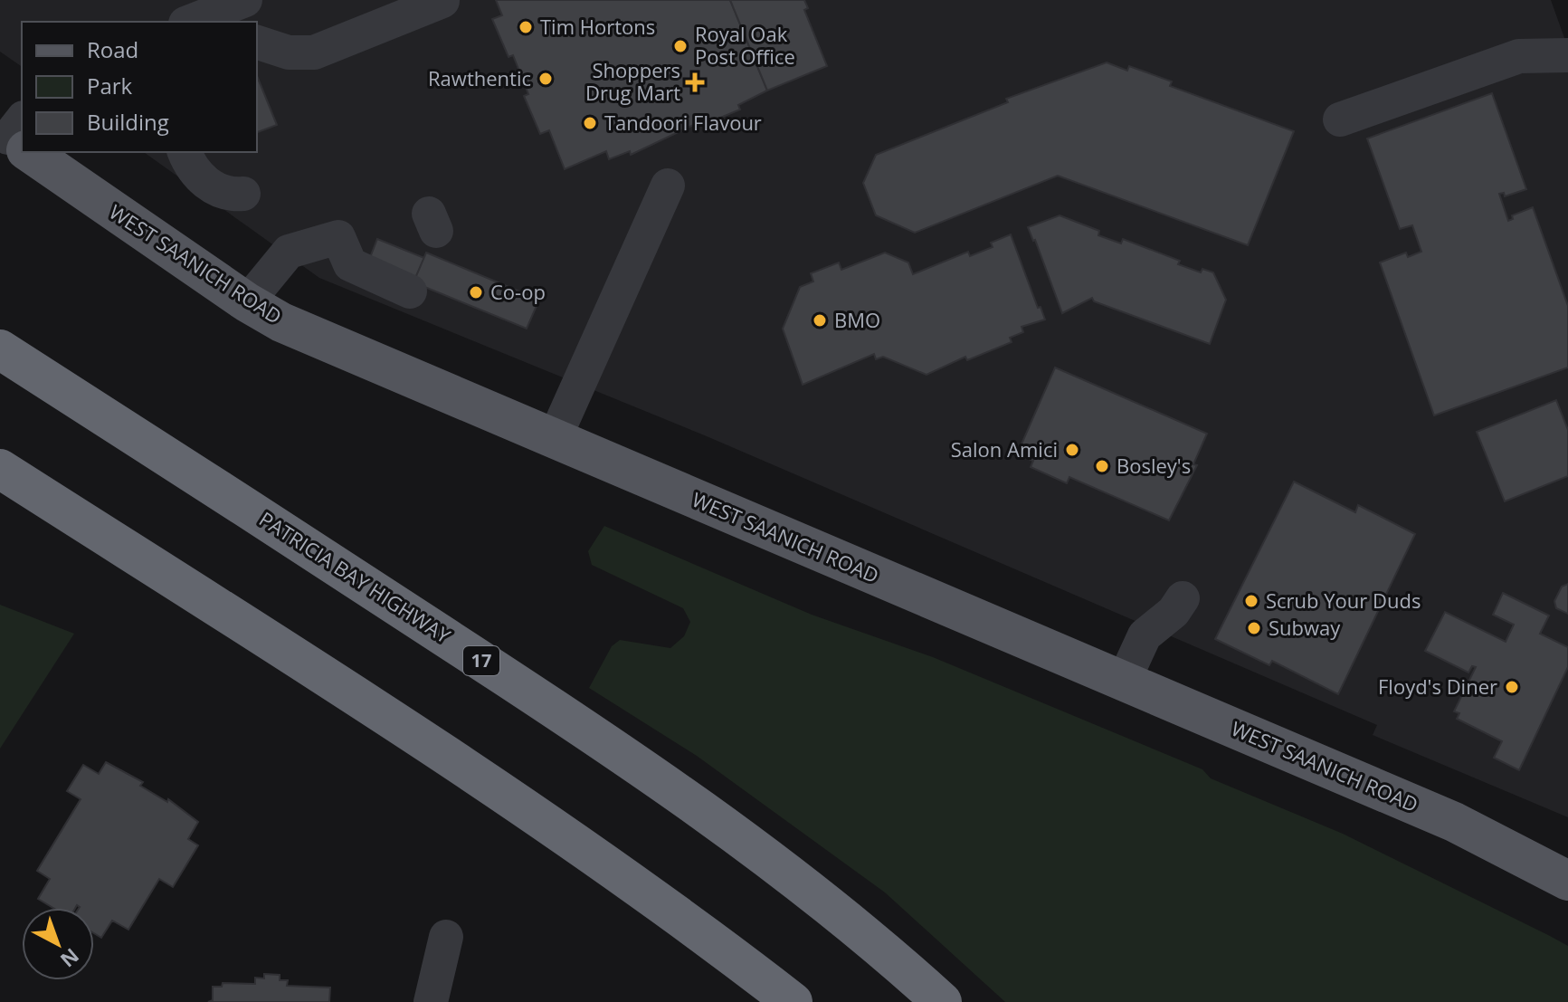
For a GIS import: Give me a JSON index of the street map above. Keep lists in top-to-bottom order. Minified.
{"streets":{"highway":["PATRICIA BAY HIGHWAY","17"],"main road":["WEST SAANICH ROAD"]},"places":{"other":["Tim Hortons","Royal Oak Post Office","Rawthentic","Tandoori Flavour","Co-op","BMO","Salon Amici","Bosley's","Scrub Your Duds","Subway","Floyd's Diner"],"health":["Shoppers Drug Mart"]},"legend":["Road","Park","Building"],"north":"bottom right"}
